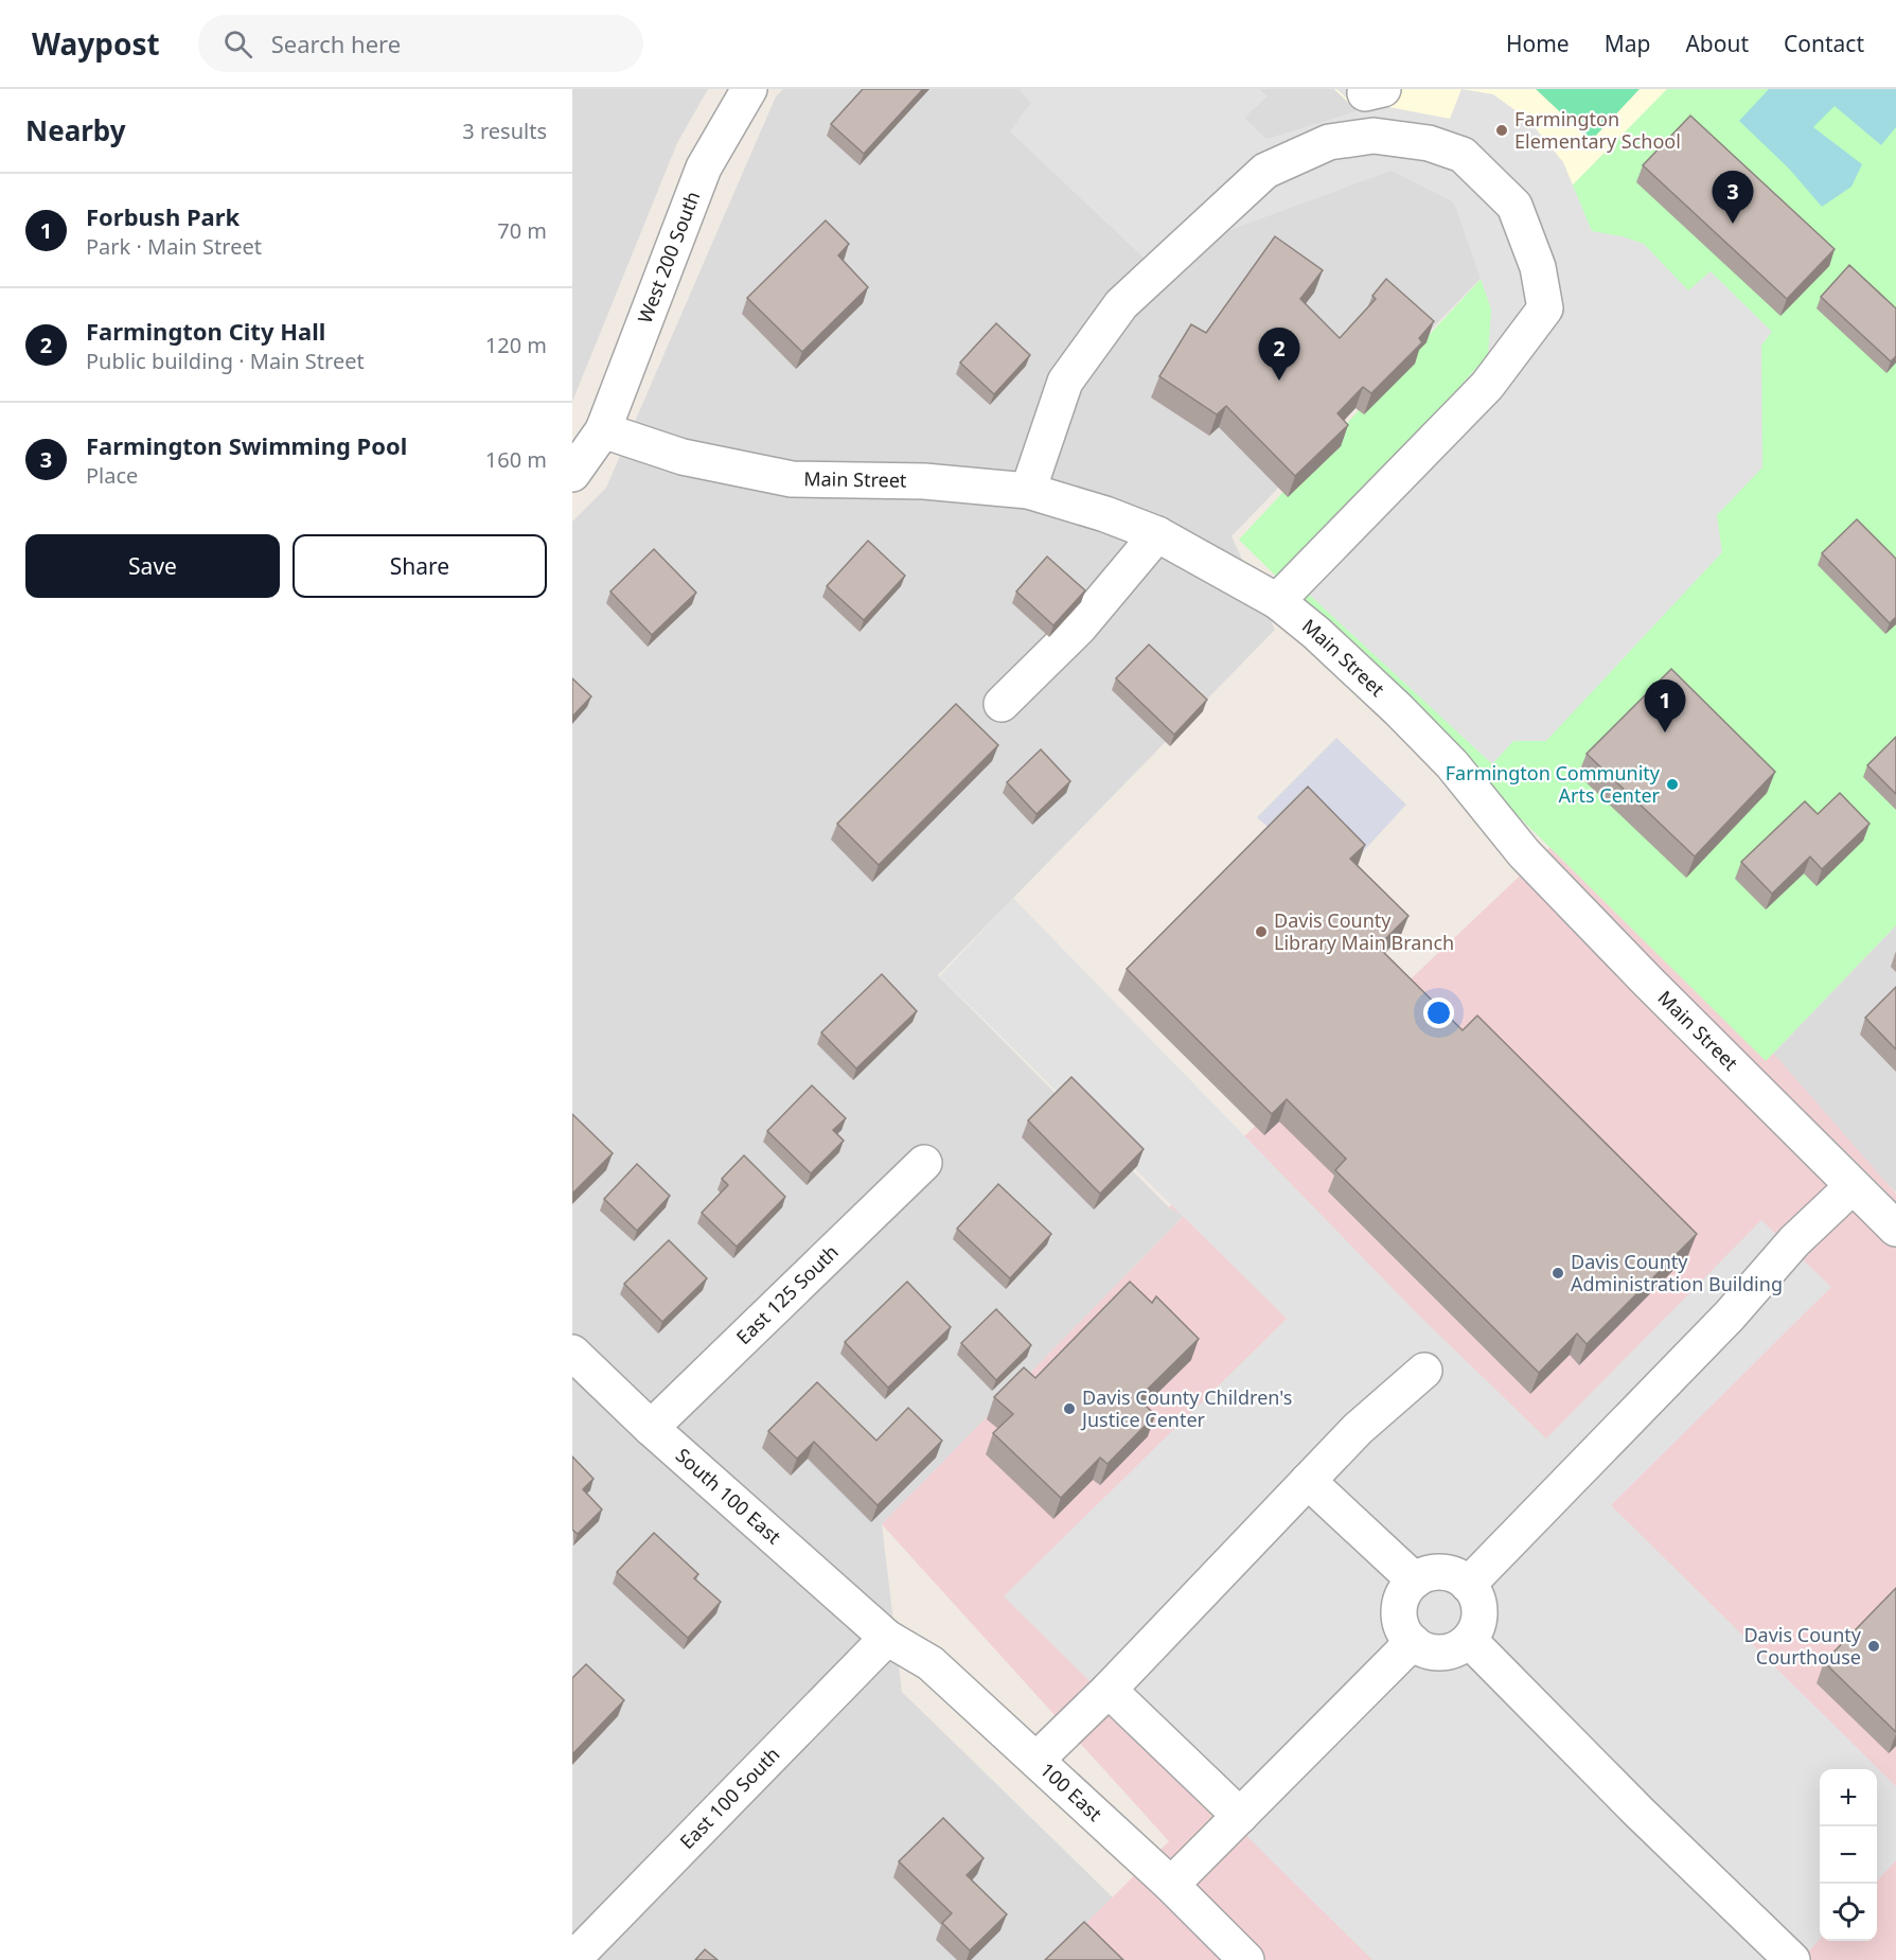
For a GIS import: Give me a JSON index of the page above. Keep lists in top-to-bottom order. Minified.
{"streets":{"street":["West 200 South","Main Street","East 125 South","South 100 East","100 East","East 100 South"]},"crossings":[["West 200 South","Main Street"],["East 125 South","South 100 East"],["South 100 East","100 East"],["South 100 East","East 100 South"],["100 East","East 100 South"]],"places":["Farmington Elementary School","Farmington Community Arts Center","Davis County Library Main Branch","Davis County Administration Building","Davis County Children's Justice Center","Davis County Courthouse"],"page":{"header":"Waypost","search":"Search here","nav":["Home","Map","About","Contact"],"heading":["Nearby","3 results"],"pins":["3","2","1"],"list":[{"mark":"1","name":"Forbush Park","note":"Park · Main Street","value":"70 m"},{"mark":"2","name":"Farmington City Hall","note":"Public building · Main Street","value":"120 m"},{"mark":"3","name":"Farmington Swimming Pool","note":"Place","value":"160 m"}],"buttons":["Save","Share"],"map_buttons":["+","−"]}}
